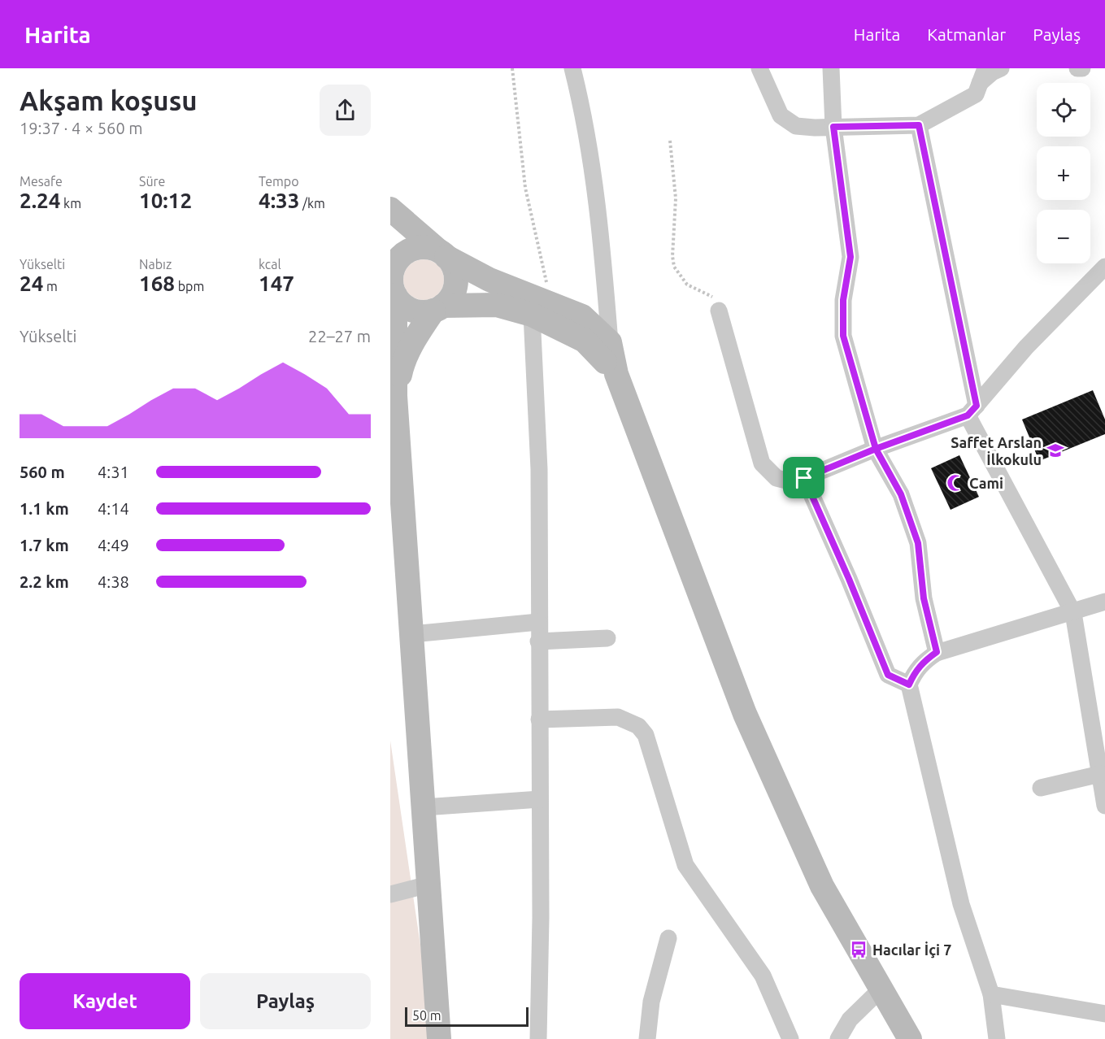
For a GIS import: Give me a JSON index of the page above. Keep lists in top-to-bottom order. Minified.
{"places":{"school or university":["Saffet Arslan İlkokulu"],"mosque":["Cami"],"bus stop":["Hacılar İçi 7"]},"scale_bar":"50 m","page":{"header":"Harita","nav":["Harita","Katmanlar","Paylaş"],"heading":["Akşam koşusu","19:37 · 4 × 560 m"],"map_buttons":["+","−"],"stats":[["Mesafe","2.24 km"],["Süre","10:12"],["Tempo","4:33 /km"],["Yükselti","24 m"],["Nabız","168 bpm"],["kcal","147"]],"chart":["Yükselti","22–27 m"],"list":[{"name":"560 m","note":"4:31"},{"name":"1.1 km","note":"4:14"},{"name":"1.7 km","note":"4:49"},{"name":"2.2 km","note":"4:38"}],"buttons":["Kaydet","Paylaş"],"scale":"50 m"}}
